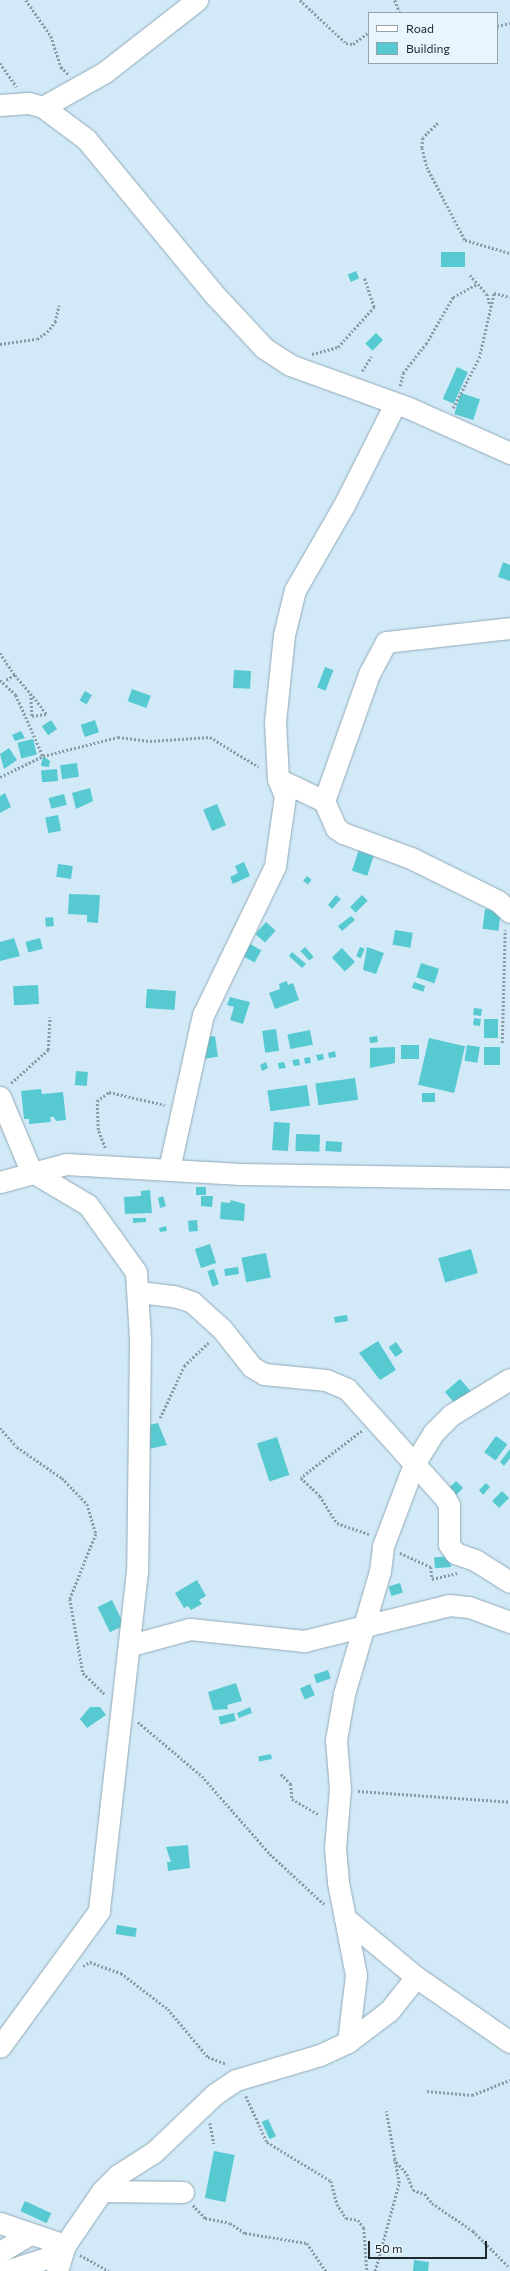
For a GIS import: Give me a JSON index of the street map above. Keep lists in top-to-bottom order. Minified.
{"legend":["Road","Building"],"scale_bar":"50 m"}
